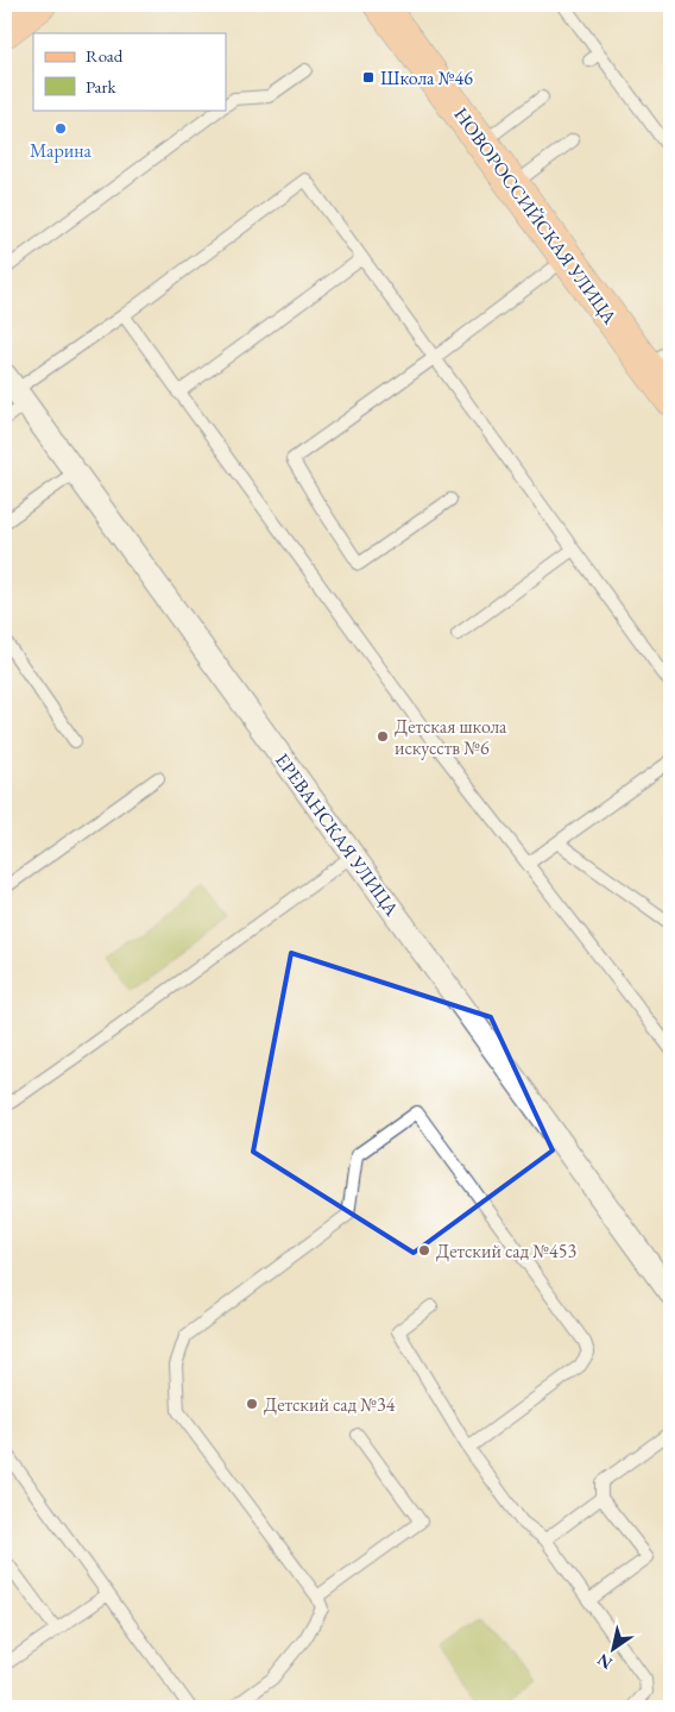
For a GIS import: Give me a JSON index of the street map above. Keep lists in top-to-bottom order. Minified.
{"streets":{"main road":["НОВОРОССИЙСКАЯ УЛИЦА"],"street":["ЕРЕВАНСКАЯ УЛИЦА"]},"places":{"transit":["Школа №46"],"other":["Марина","Детская школа искусств №6","Детский сад №453","Детский сад №34"]},"legend":["Road","Park"],"north":"bottom left"}
